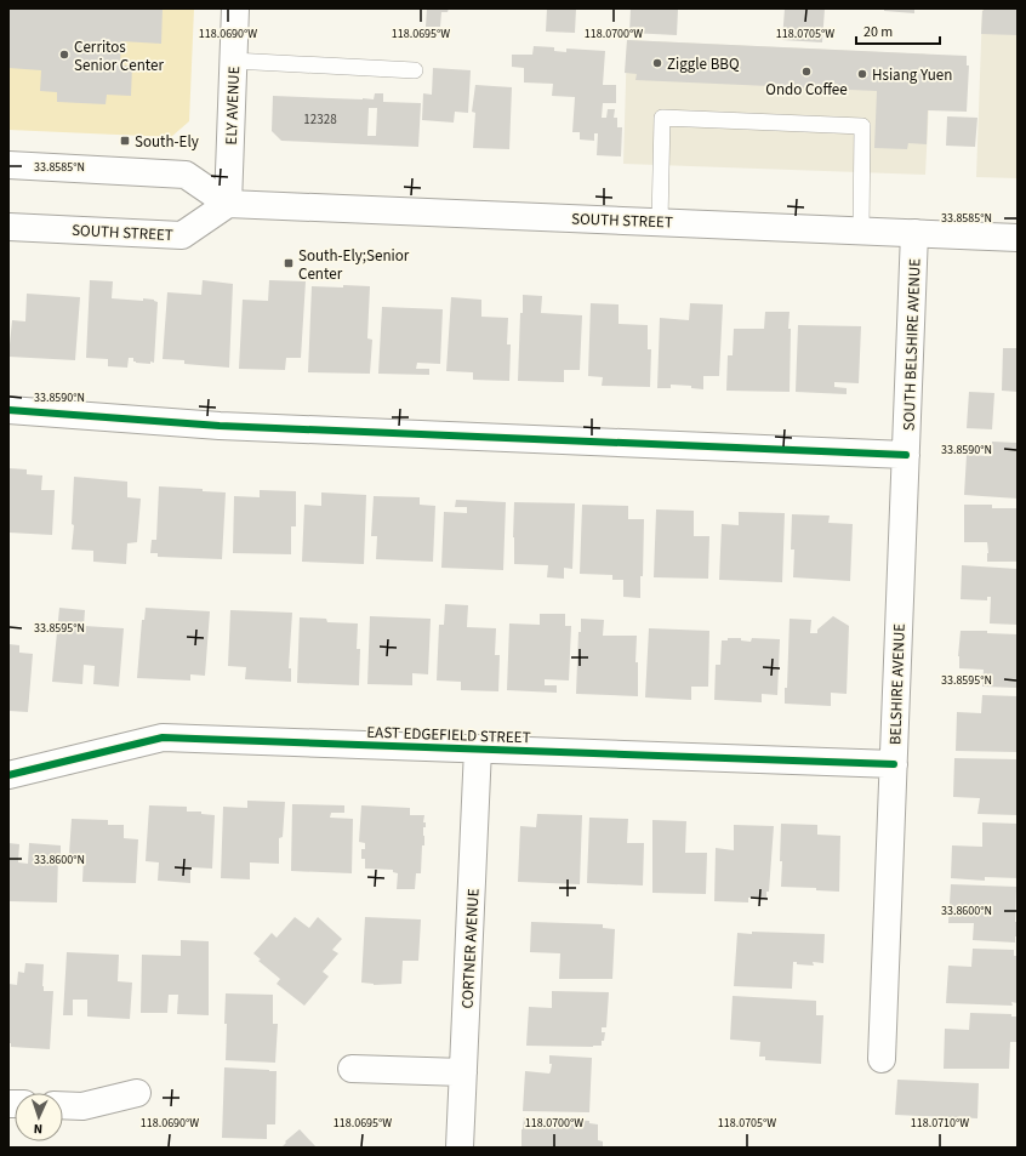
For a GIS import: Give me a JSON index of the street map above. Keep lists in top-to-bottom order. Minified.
{"streets":{"street":["ELY AVENUE","SOUTH STREET","SOUTH BELSHIRE AVENUE","BELSHIRE AVENUE","EAST EDGEFIELD STREET","CORTNER AVENUE"]},"crossings":[["ELY AVENUE","SOUTH STREET"],["SOUTH STREET","SOUTH BELSHIRE AVENUE"],["SOUTH BELSHIRE AVENUE","BELSHIRE AVENUE"],["BELSHIRE AVENUE","EAST EDGEFIELD STREET"],["EAST EDGEFIELD STREET","CORTNER AVENUE"]],"places":{"other":["Cerritos Senior Center","Ziggle BBQ","Ondo Coffee","Hsiang Yuen"],"transit":["South-Ely","South-Ely;Senior Center"]},"house_numbers":["12328"],"scale_bar":"20 m","north":"bottom","coordinates":["118.0690°W","118.0695°W","118.0700°W","118.0705°W","33.8585°N","33.8590°N","33.8595°N","33.8600°N","118.0710°W"]}
